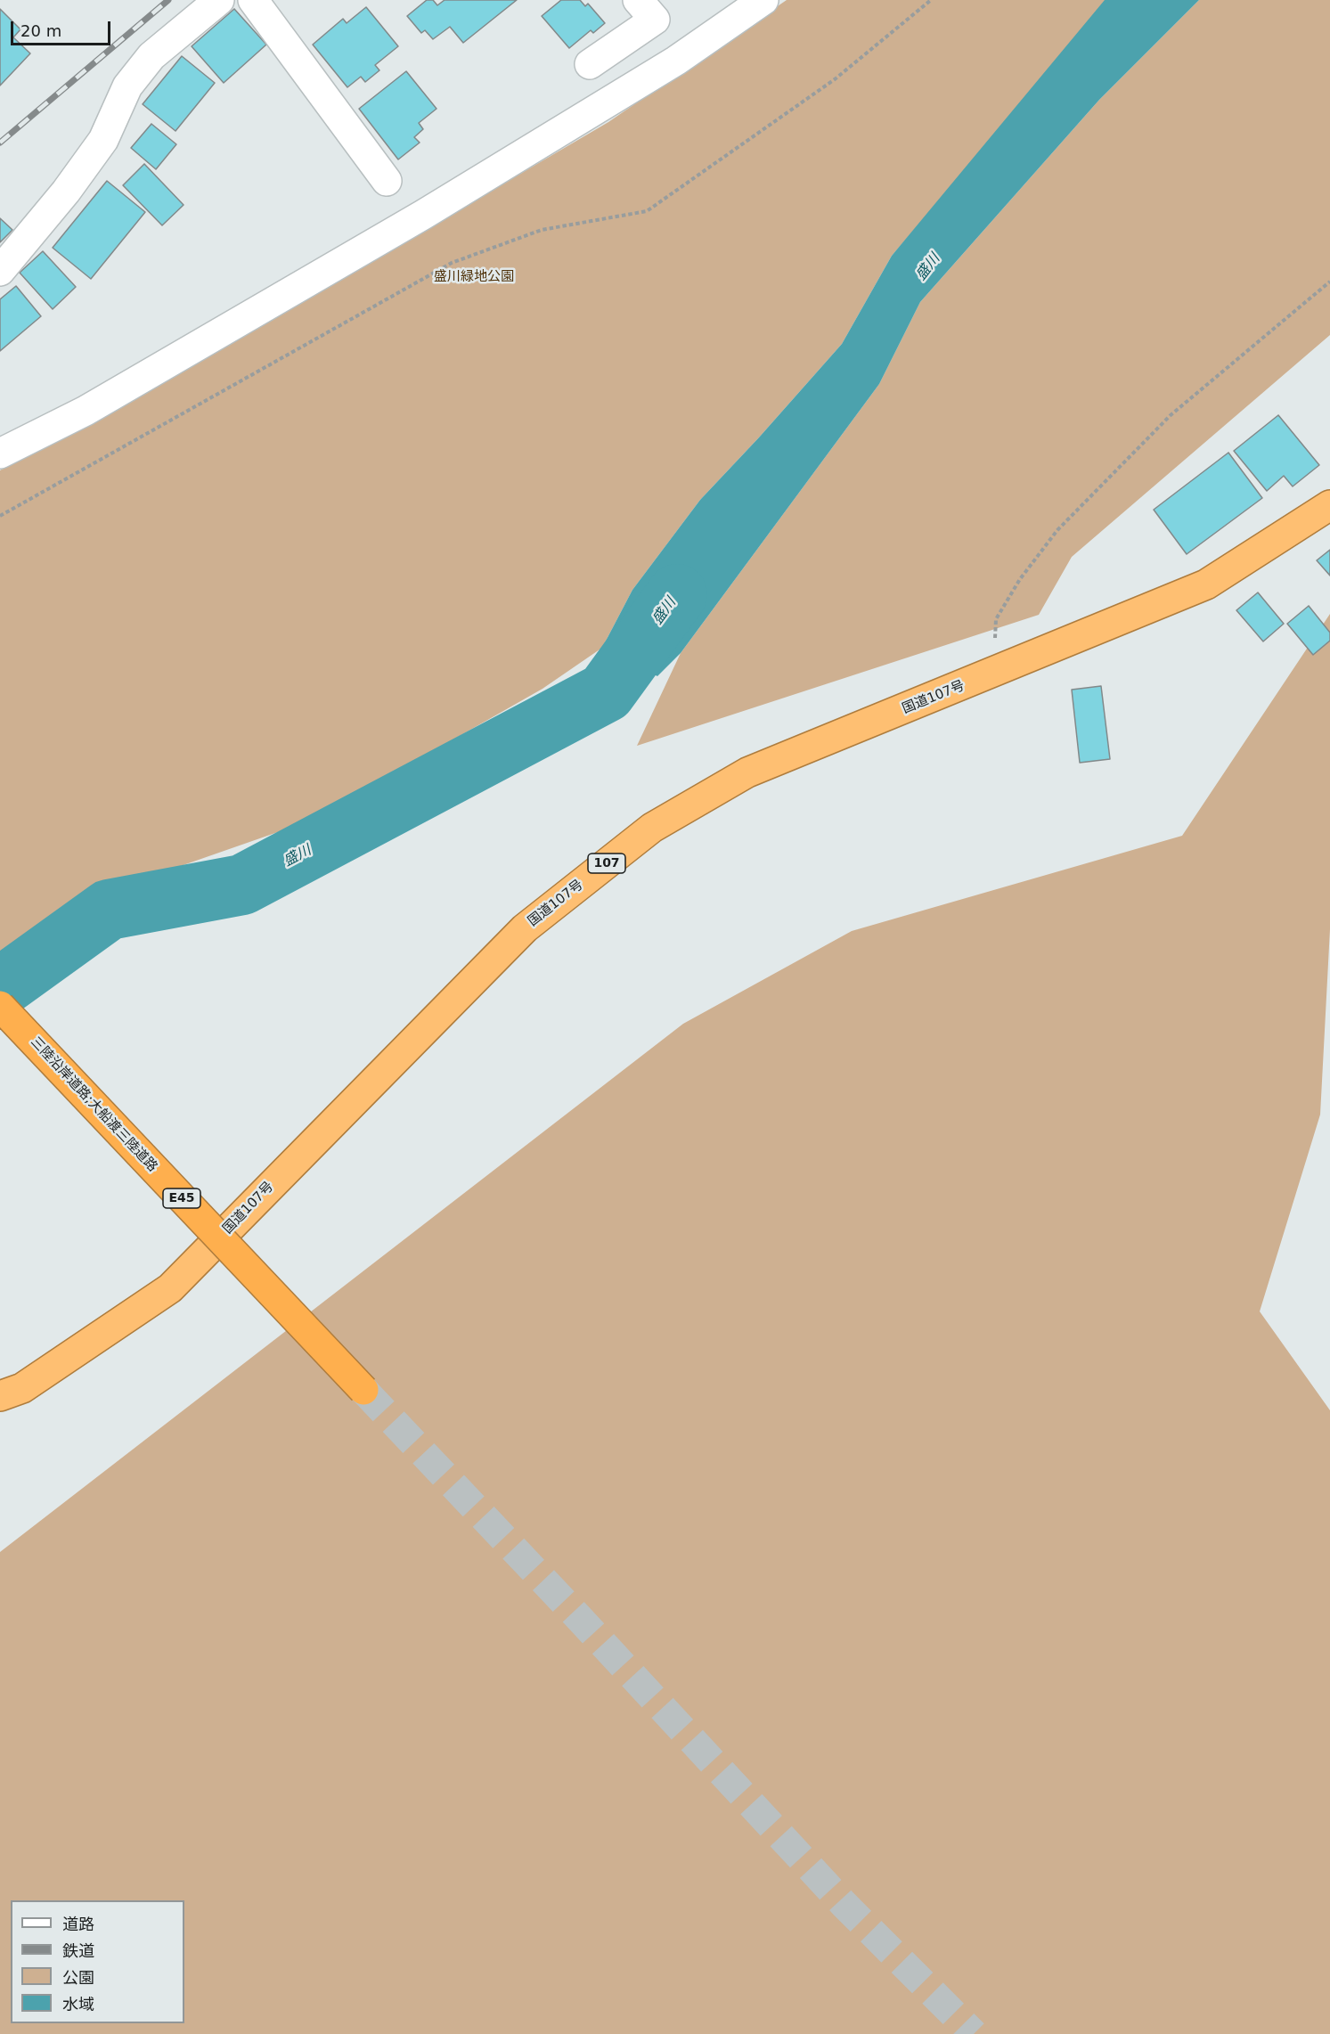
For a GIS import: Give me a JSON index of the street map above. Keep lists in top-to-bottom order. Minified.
{"streets":{"highway":["国道107号","107","三陸沿岸道路;大船渡三陸道路","E45"]},"water":["盛川"],"parks":["盛川緑地公園"],"legend":["道路","鉄道","公園","水域"],"scale_bar":"20 m"}
